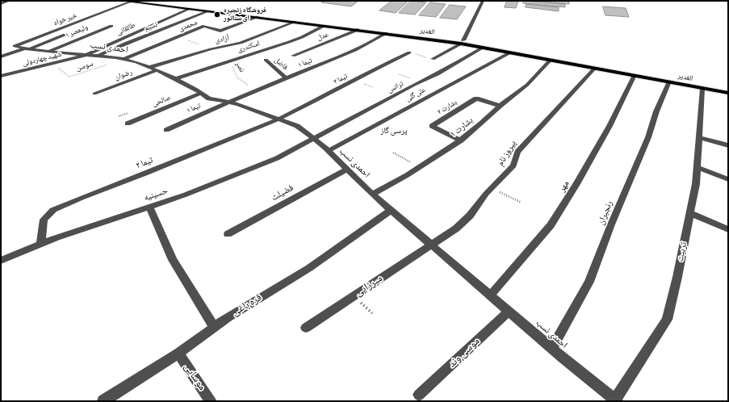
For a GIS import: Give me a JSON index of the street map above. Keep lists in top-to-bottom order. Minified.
{"streets":{"main road":["الغدیر"],"street":["خیر خواه","محمدی","نسیم","طالقانی","ولیعصر ۱","عدل","آزادی","اسکندری","احمدی نسب","شهید چهاردولی","تیما ۱","فاضل","رضوان","تیما ۳","ترانس","علی گلی","صالحی","بشارت ۲","۱ تیما","بشارت ۱","پیروز نام","تیما ۲","مهر","فضیلت","حسینیه","رنجبران","تربیت","میرزایی","قره باغی","موسی وند","موسایی"],"path":["سوسن","نصر"]},"crossings":[["خیر خواه","الغدیر"],["خیر خواه","احمدی نسب"],["محمدی","الغدیر"],["محمدی","احمدی نسب"],["محمدی","سوسن"],["نسیم","الغدیر"],["نسیم","احمدی نسب"],["طالقانی","الغدیر"],["طالقانی","احمدی نسب"],["طالقانی","شهید چهاردولی"],["ولیعصر ۱","احمدی نسب"],["الغدیر","عدل"],["الغدیر","آزادی"],["الغدیر","اسکندری"],["الغدیر","تیما ۱"],["الغدیر","ترانس"],["الغدیر","علی گلی"],["الغدیر","بشارت ۱"],["الغدیر","پیروز نام"],["الغدیر","مهر"],["الغدیر","رنجبران"],["الغدیر","تربیت"],["آزادی","احمدی نسب"],["آزادی","رضوان"],["اسکندری","احمدی نسب"],["اسکندری","نصر"],["احمدی نسب","شهید چهاردولی"],["احمدی نسب","تیما ۱"],["احمدی نسب","سوسن"],["احمدی نسب","رضوان"],["احمدی نسب","تیما ۳"],["احمدی نسب","ترانس"],["احمدی نسب","علی گلی"],["احمدی نسب","صالحی"],["احمدی نسب","۱ تیما"],["احمدی نسب","بشارت ۱"],["احمدی نسب","پیروز نام"],["احمدی نسب","تیما ۲"],["احمدی نسب","مهر"],["احمدی نسب","فضیلت"],["احمدی نسب","حسینیه"],["احمدی نسب","رنجبران"],["احمدی نسب","تربیت"],["احمدی نسب","میرزایی"],["احمدی نسب","قره باغی"],["احمدی نسب","موسی وند"],["شهید چهاردولی","سوسن"],["تیما ۱","فاضل"],["تیما ۱","نصر"],["تیما ۱","۱ تیما"],["تیما ۳","تیما ۲"],["ترانس","حسینیه"],["بشارت ۲","بشارت ۱"],["پیروز نام","میرزایی"],["تیما ۲","حسینیه"],["قره باغی","موسایی"]],"districts":["پرسی گاز"],"places":["فروشگاه زنجیره ای سناتور"]}
